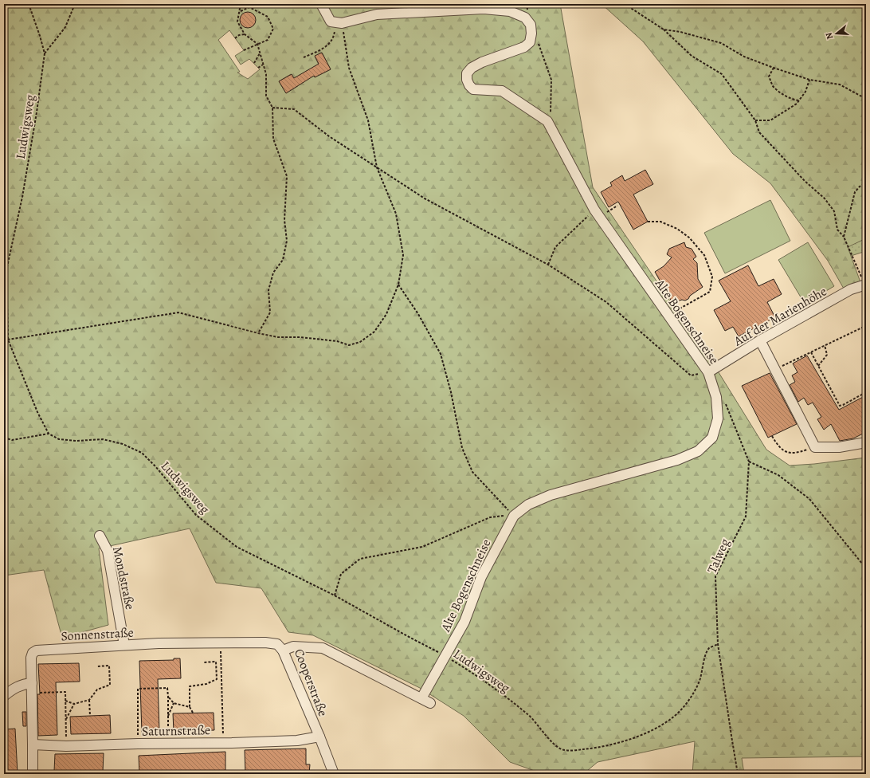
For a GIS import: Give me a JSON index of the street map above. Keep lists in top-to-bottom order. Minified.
{"streets":{"street":["Auf der Marienhöhe","Alte Bogenschneise","Mondstraße","Sonnenstraße","Cooperstraße","Saturnstraße"],"path":["Ludwigsweg","Talweg"]},"crossings":[["Ludwigsweg","Alte Bogenschneise"],["Ludwigsweg","Talweg"],["Ludwigsweg","Cooperstraße"],["Auf der Marienhöhe","Alte Bogenschneise"],["Alte Bogenschneise","Cooperstraße"],["Mondstraße","Sonnenstraße"],["Sonnenstraße","Cooperstraße"],["Sonnenstraße","Saturnstraße"],["Cooperstraße","Saturnstraße"]],"north":"left"}
